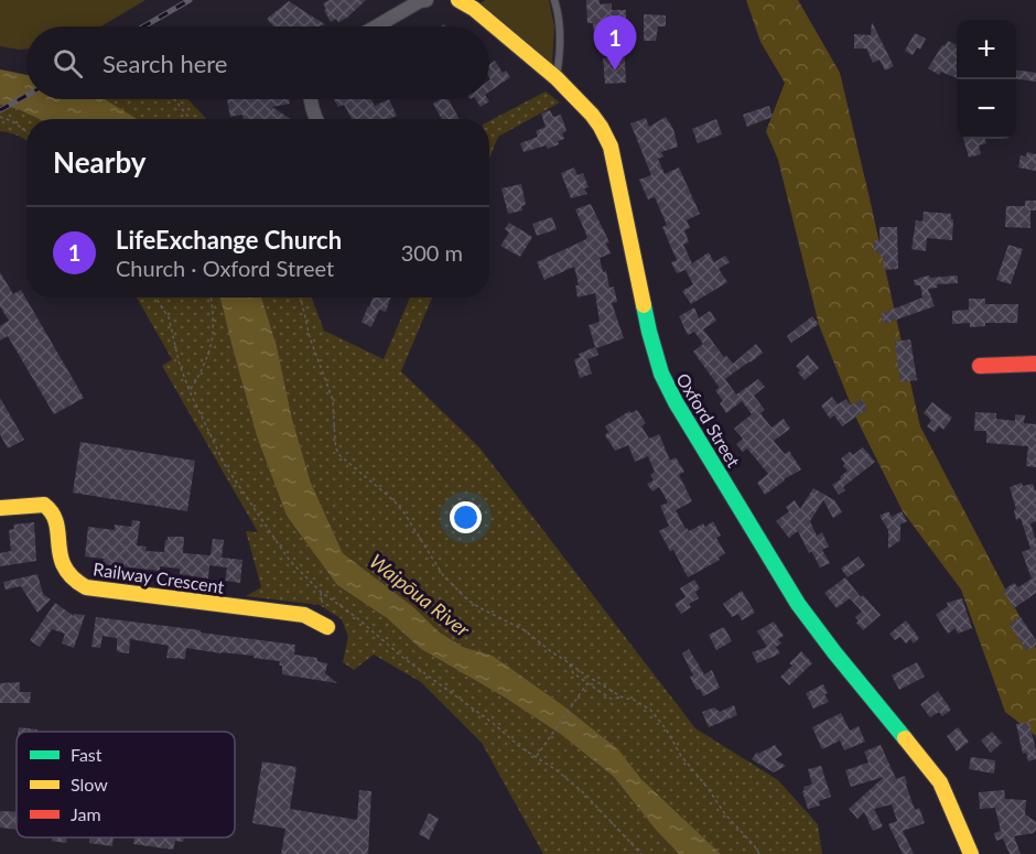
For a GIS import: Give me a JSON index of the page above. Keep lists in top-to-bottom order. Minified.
{"streets":{"street":["Oxford Street","Railway Crescent"]},"water":["Waipōua River"],"legend":["Fast","Slow","Jam"],"page":{"pins":"1","map_buttons":["+","−"],"search":"Search here","heading":"Nearby","list":[{"mark":"1","name":"LifeExchange Church","note":"Church · Oxford Street","value":"300 m"}]}}
